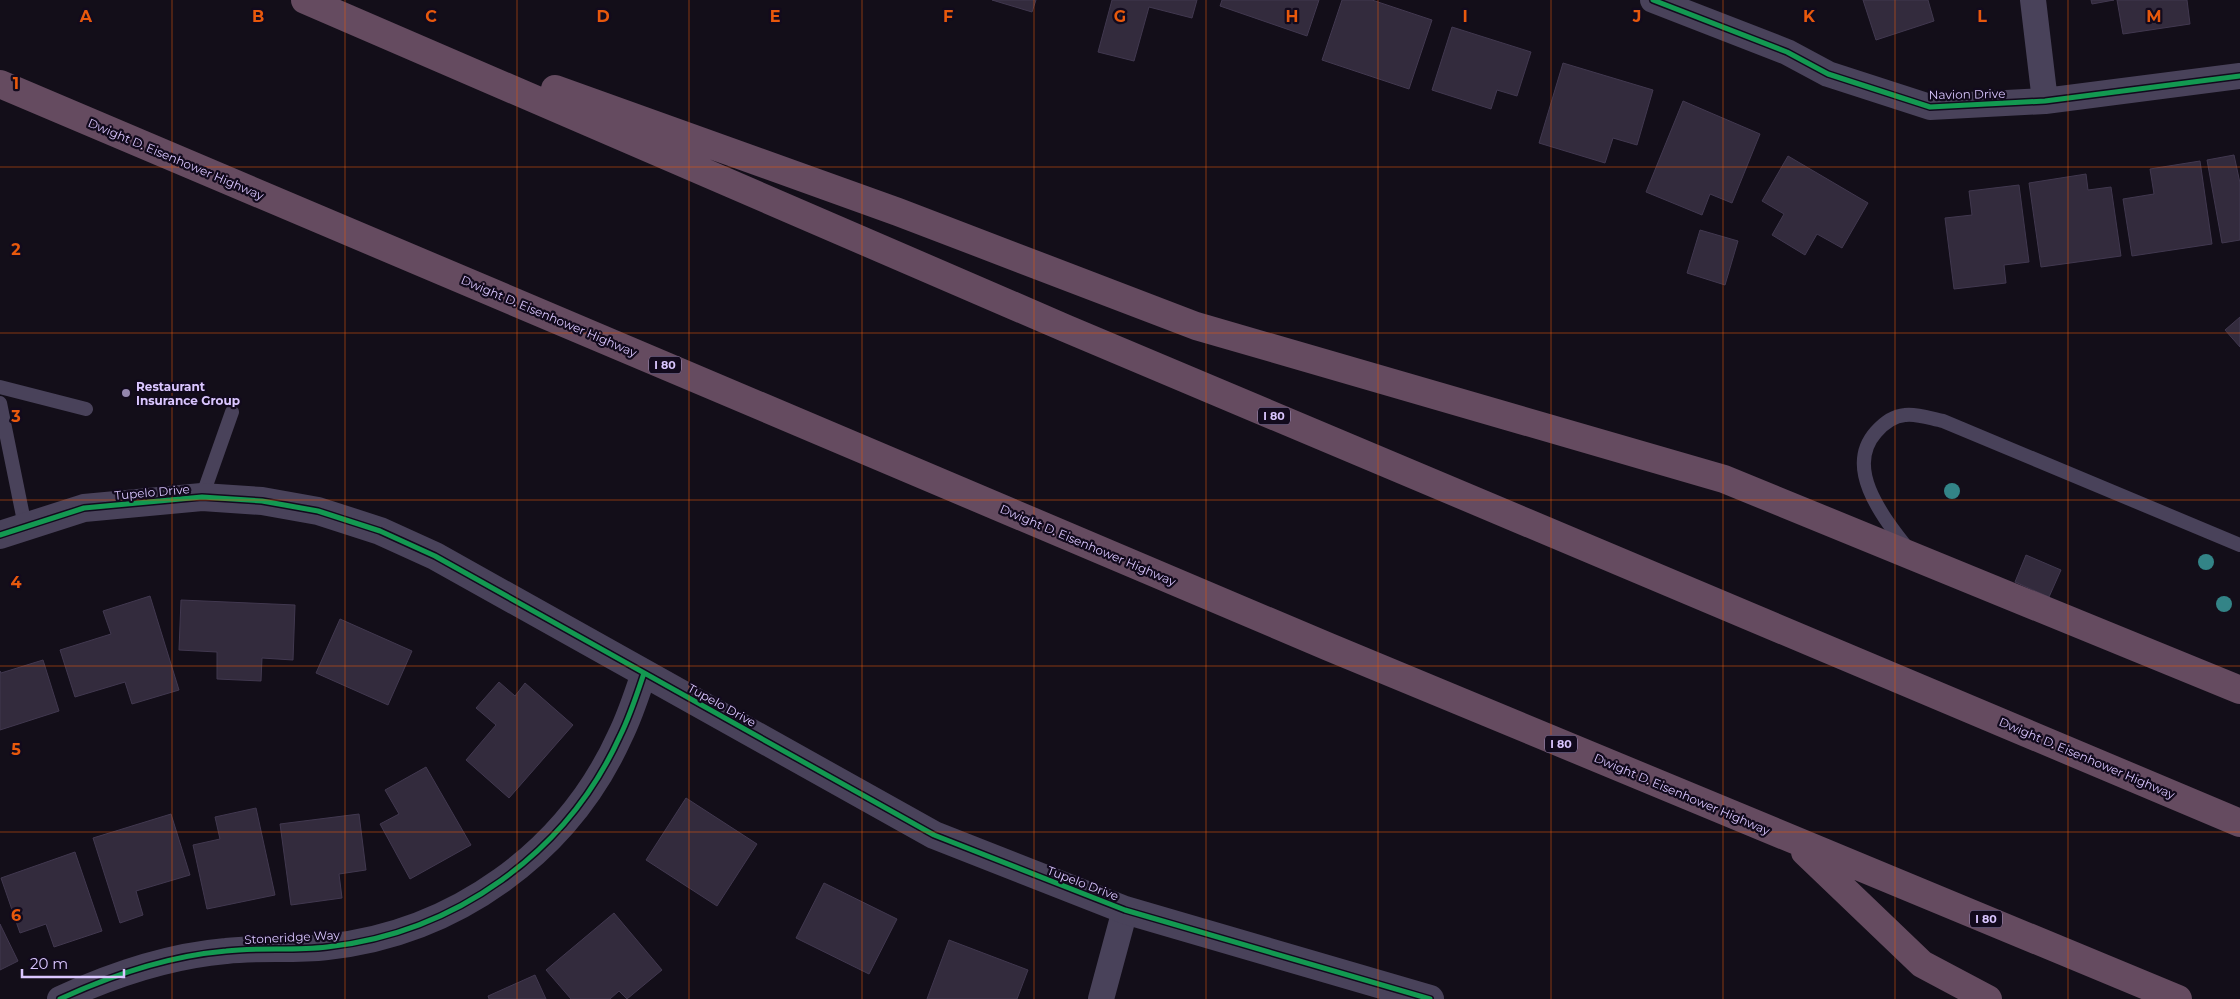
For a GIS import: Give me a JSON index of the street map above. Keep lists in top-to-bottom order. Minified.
{"streets":{"highway":["Dwight D. Eisenhower Highway","I 80"],"street":["Navion Drive","Tupelo Drive","Stoneridge Way"]},"crossings":[["Tupelo Drive","Stoneridge Way"]],"places":["Restaurant Insurance Group"],"scale_bar":"20 m","grid":{"columns":["A","B","C","D","E","F","G","H","I","J","K","L","M"],"rows":["1","2","3","4","5","6"]}}
